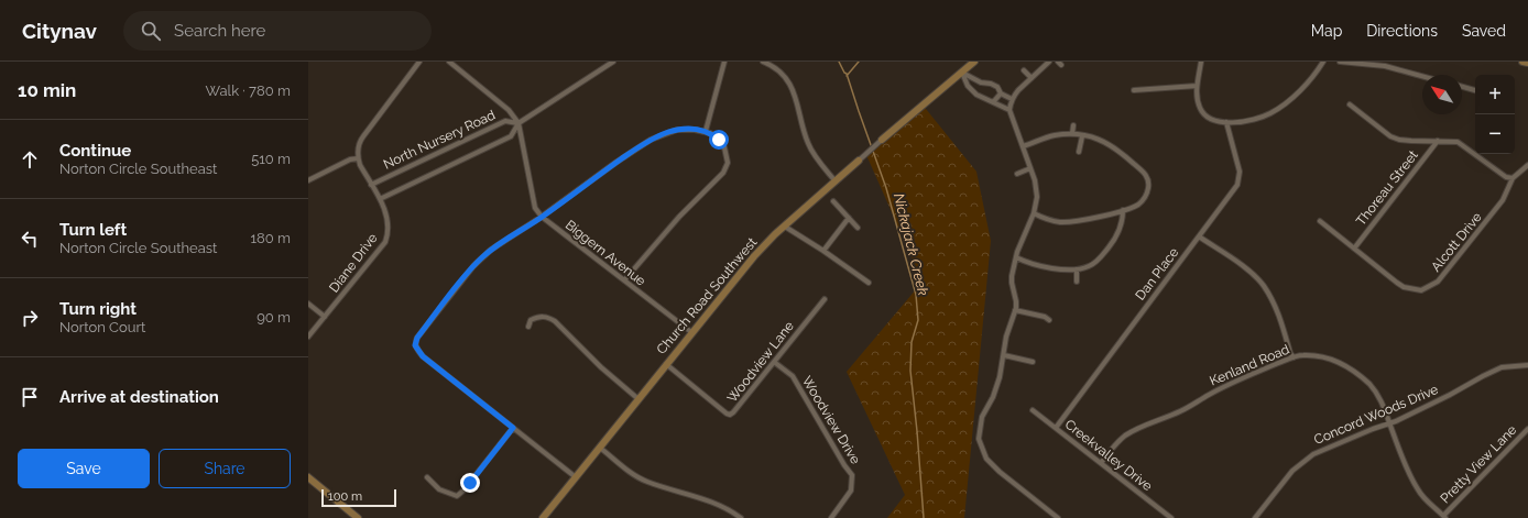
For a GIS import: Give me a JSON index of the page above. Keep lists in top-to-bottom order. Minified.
{"streets":{"street":["North Nursery Road","Thoreau Street","Alcott Drive","Biggern Avenue","Diane Drive","Dan Place","Church Road Southwest","Woodview Lane","Kenland Road","Concord Woods Drive","Woodview Drive","Creekvalley Drive","Pretty View Lane"]},"crossings":[["North Nursery Road","Biggern Avenue"],["North Nursery Road","Diane Drive"],["Thoreau Street","Alcott Drive"],["Biggern Avenue","Church Road Southwest"],["Dan Place","Creekvalley Drive"],["Church Road Southwest","Woodview Lane"],["Woodview Lane","Woodview Drive"],["Kenland Road","Concord Woods Drive"],["Kenland Road","Creekvalley Drive"],["Kenland Road","Pretty View Lane"]],"water":["Nickajack Creek"],"scale_bar":"100 m","north":"top left","page":{"header":"Citynav","search":"Search here","nav":["Map","Directions","Saved"],"heading":["10 min","Walk · 780 m"],"map_buttons":["+","−"],"list":[["Continue","Norton Circle Southeast","510 m"],["Turn left","Norton Circle Southeast","180 m"],["Turn right","Norton Court","90 m"],"Arrive at destination"],"buttons":["Save","Share"],"scale":"100 m"}}
